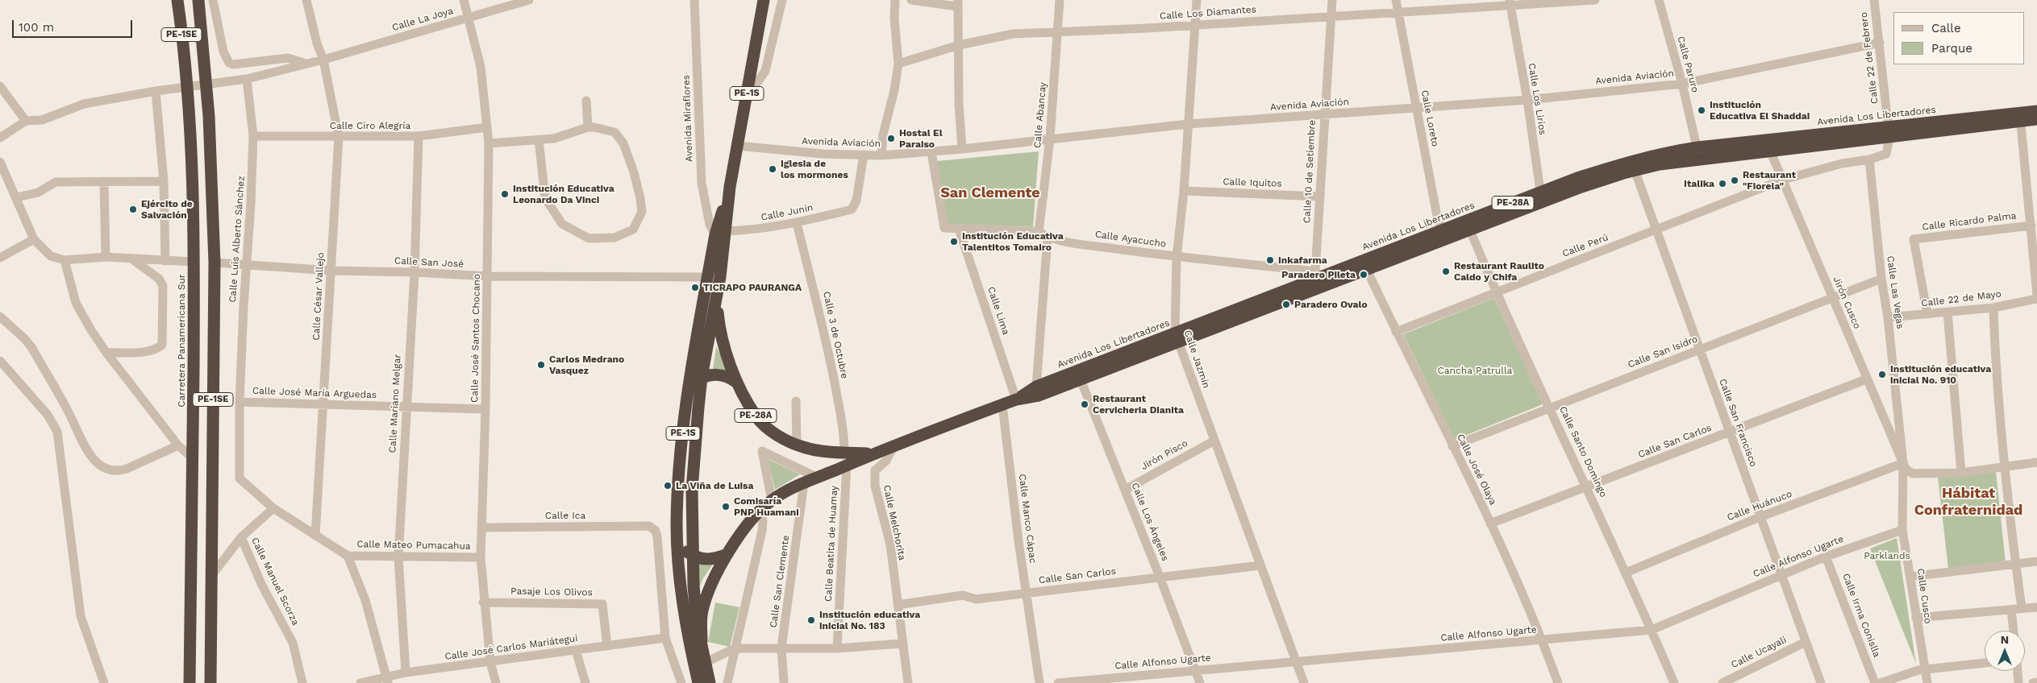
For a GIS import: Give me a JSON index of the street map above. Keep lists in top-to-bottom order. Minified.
{"streets":{"highway":["PE-1SE","PE-1S","Avenida Los Libertadores","PE-28A","Carretera Panamericana Sur"],"street":["Calle Los Diamantes","Calle La Joya","Calle 22 de Febrero","Calle Paruro","Avenida Aviación","Calle Los Lirios","Calle Abancay","Avenida Miraflores","Calle Loreto","Calle Ciro Alegría","Calle 10 de Setiembre","Calle Iquitos","Calle Junín","Calle Ricardo Palma","Calle Luis Alberto Sánchez","Calle Ayacucho","Calle Perú","Calle San José","Calle Las Vegas","Calle César Vallejo","Calle 22 de Mayo","Jirón Cusco","Calle Lima","Calle 3 de Octubre","Calle José Santos Chocano","Calle San Isidro","Calle Jazmín","Calle José María Arguedas","Calle Mariano Melgar","Calle San Francisco","Calle San Carlos","Calle Santo Domingo","Jirón Pisco","Calle José Olaya","Calle Huánuco","Calle Ica","Calle Manco Cápac","Calle Los Ángeles","Calle Melchorita","Calle Beatita de Huamay","Calle Mateo Pumacahua","Calle Alfonso Ugarte","Calle Manuel Scorza","Calle San Clemente","Pasaje Los Olivos","Calle Cusco","Calle Irma Conislla","Calle José Carlos Mariátegui","Calle Ucayali"]},"crossings":[["Calle Los Diamantes","Calle Los Lirios"],["Calle Los Diamantes","Calle Abancay"],["Calle Los Diamantes","Calle Loreto"],["Calle Los Diamantes","Calle 10 de Setiembre"],["Calle Los Diamantes","Calle Jazmín"],["Calle La Joya","Calle Luis Alberto Sánchez"],["Calle La Joya","Calle César Vallejo"],["Calle La Joya","Calle José Santos Chocano"],["PE-1SE","Calle San José"],["PE-1SE","Calle Manuel Scorza"],["Calle 22 de Febrero","Avenida Aviación"],["Calle 22 de Febrero","Avenida Los Libertadores"],["Calle Paruro","Avenida Aviación"],["Calle Paruro","Avenida Los Libertadores"],["Avenida Aviación","PE-1S"],["Avenida Aviación","Calle Los Lirios"],["Avenida Aviación","Calle Abancay"],["Avenida Aviación","Calle Loreto"],["Avenida Aviación","Calle 10 de Setiembre"],["Avenida Aviación","Calle Junín"],["Avenida Aviación","Calle Jazmín"],["PE-1S","Avenida Los Libertadores"],["PE-1S","Avenida Miraflores"],["PE-1S","PE-28A"],["PE-1S","Calle Junín"],["PE-1S","Calle San José"],["Calle Los Lirios","Avenida Los Libertadores"],["Calle Abancay","Calle Ayacucho"],["Avenida Los Libertadores","Calle Loreto"],["Avenida Los Libertadores","Calle 10 de Setiembre"],["Avenida Los Libertadores","PE-28A"],["Avenida Los Libertadores","Calle Ayacucho"],["Avenida Los Libertadores","Jirón Cusco"],["Avenida Los Libertadores","Calle Lima"],["Avenida Los Libertadores","Calle 3 de Octubre"],["Avenida Los Libertadores","Calle Jazmín"],["Avenida Los Libertadores","Calle San Francisco"],["Avenida Los Libertadores","Calle Santo Domingo"],["Avenida Los Libertadores","Calle José Olaya"],["Avenida Los Libertadores","Calle Manco Cápac"],["Avenida Los Libertadores","Calle Los Ángeles"],["Avenida Los Libertadores","Calle Melchorita"],["Avenida Los Libertadores","Calle Beatita de Huamay"],["Avenida Los Libertadores","Calle San Clemente"],["Avenida Miraflores","Calle Junín"],["Calle Ciro Alegría","Calle Luis Alberto Sánchez"],["Calle Ciro Alegría","Calle César Vallejo"],["Calle Ciro Alegría","Calle José Santos Chocano"],["Calle Ciro Alegría","Calle Mariano Melgar"],["Calle 10 de Setiembre","Calle Iquitos"],["Calle 10 de Setiembre","Calle Ayacucho"],["Calle Iquitos","Calle Jazmín"],["PE-28A","Calle 3 de Octubre"],["PE-28A","Calle Beatita de Huamay"],["Calle Junín","Calle 3 de Octubre"],["Calle Ricardo Palma","Calle 22 de Mayo"],["Calle Luis Alberto Sánchez","Calle San José"],["Calle Luis Alberto Sánchez","Calle José María Arguedas"],["Calle Ayacucho","Calle Jazmín"],["Calle Perú","Calle Las Vegas"],["Calle Perú","Jirón Cusco"],["Calle Perú","Calle San Francisco"],["Calle Perú","Calle Santo Domingo"],["Calle Perú","Calle José Olaya"],["Calle San José","Calle César Vallejo"],["Calle San José","Calle José Santos Chocano"],["Calle San José","Calle Mariano Melgar"],["Calle Las Vegas","Calle 22 de Mayo"],["Calle Las Vegas","Jirón Cusco"],["Calle Las Vegas","Calle San Isidro"],["Calle Las Vegas","Calle Huánuco"],["Calle Las Vegas","Calle Cusco"],["Calle César Vallejo","Calle José María Arguedas"],["Jirón Cusco","Calle San Isidro"],["Jirón Cusco","Calle San Carlos"],["Jirón Cusco","Calle Huánuco"],["Jirón Cusco","Calle Cusco"],["Calle 3 de Octubre","Calle Beatita de Huamay"],["Calle José Santos Chocano","Calle José María Arguedas"],["Calle José Santos Chocano","Calle Ica"],["Calle José Santos Chocano","Calle Mateo Pumacahua"],["Calle José Santos Chocano","Pasaje Los Olivos"],["Calle José Santos Chocano","Calle José Carlos Mariátegui"],["Calle San Isidro","Calle San Francisco"],["Calle San Isidro","Calle Santo Domingo"],["Calle San Isidro","Calle José Olaya"],["Calle Jazmín","Calle San Carlos"],["Calle Jazmín","Jirón Pisco"],["Calle Jazmín","Calle Alfonso Ugarte"],["Calle José María Arguedas","Calle Mariano Melgar"],["Calle Mariano Melgar","Calle Mateo Pumacahua"],["Calle Mariano Melgar","Calle José Carlos Mariátegui"],["Calle San Francisco","Calle San Carlos"],["Calle San Francisco","Calle Huánuco"],["Calle San Francisco","Calle Alfonso Ugarte"],["Calle San Francisco","Calle Ucayali"],["Calle San Carlos","Calle Santo Domingo"],["Calle San Carlos","Calle José Olaya"],["Calle San Carlos","Calle Manco Cápac"],["Calle San Carlos","Calle Los Ángeles"],["Calle San Carlos","Calle Melchorita"],["Calle Santo Domingo","Calle Huánuco"],["Calle Santo Domingo","Calle Alfonso Ugarte"],["Jirón Pisco","Calle Los Ángeles"],["Calle José Olaya","Calle Alfonso Ugarte"],["Calle Huánuco","Calle Cusco"],["Calle Ica","Calle José Carlos Mariátegui"],["Calle Los Ángeles","Calle Alfonso Ugarte"],["Calle Alfonso Ugarte","Calle Cusco"],["Calle Alfonso Ugarte","Calle Irma Conislla"],["Pasaje Los Olivos","Calle José Carlos Mariátegui"]],"districts":["San Clemente","Hábitat Confraternidad"],"parks":["Cancha Patrulla","Parklands"],"places":["Institución Educativa El Shaddai","Hostal El Paraiso","Iglesia de los mormones","Restaurant \"Fiorela\"","Italika","Institución Educativa Leonardo Da Vinci","Ejército de Salvación","Institución Educativa Talentitos Tomairo","Inkafarma","Restaurant Raulito Caldo y Chifa","Paradero Pileta","TICRAPO PAURANGA","Paradero Ovalo","Carlos Medrano Vasquez","Institución educativa inicial No. 910","Restaurant Cervicheria Dianita","La Viña de Luisa","Comisaría PNP Huamani","Institución educativa inicial No. 183"],"legend":["Calle","Parque"],"scale_bar":"100 m","north":"top"}
